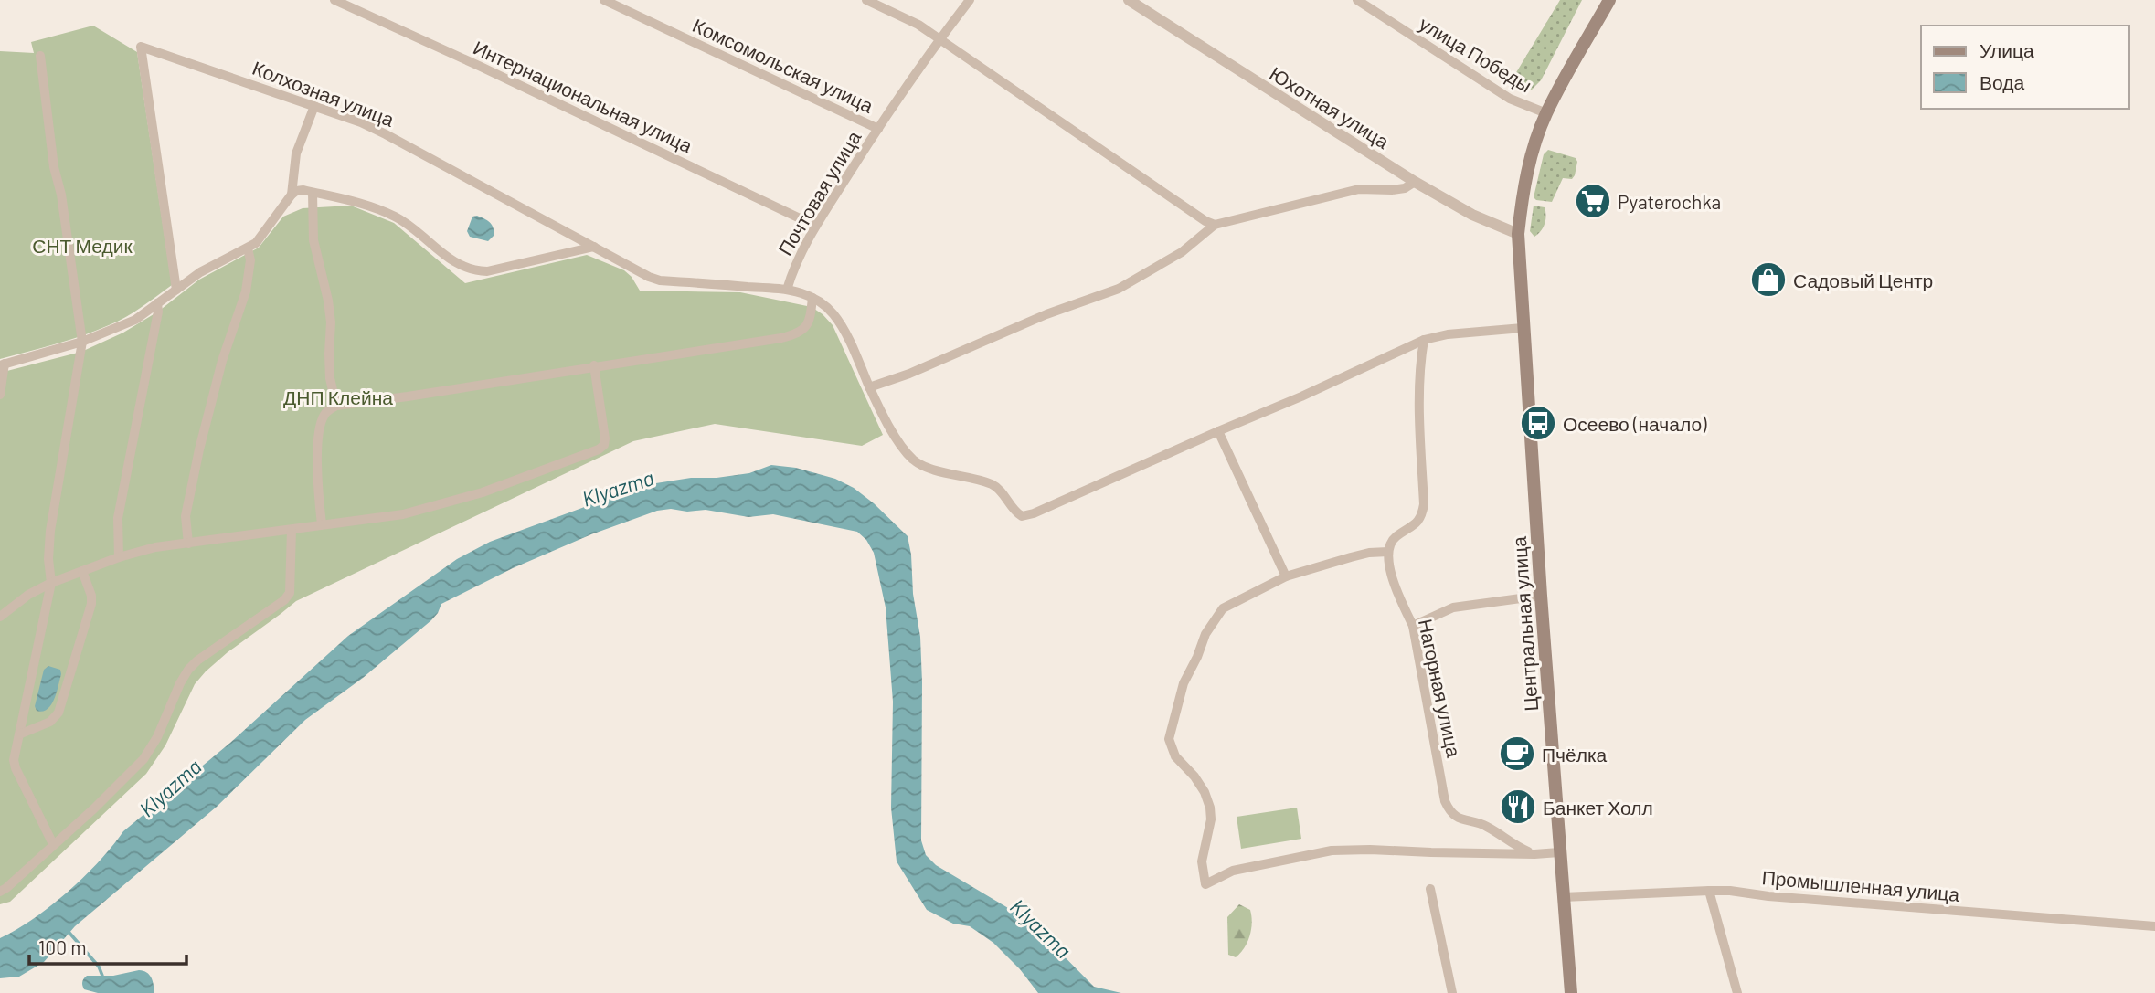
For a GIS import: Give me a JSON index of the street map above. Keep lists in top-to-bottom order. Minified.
{"streets":{"main road":["Центральная улица"],"street":["улица Победы","Комсомольская улица","Колхозная улица","Интернациональная улица","Юхотная улица","Почтовая улица","Нагорная улица","Промышленная улица"]},"crossings":[["улица Победы","Центральная улица"],["Комсомольская улица","Почтовая улица"],["Колхозная улица","Почтовая улица"],["Интернациональная улица","Почтовая улица"],["Юхотная улица","Центральная улица"],["Центральная улица","Промышленная улица"]],"water":["Klyazma"],"parks":["СНТ Медик","ДНП Клейна"],"places":{"supermarket":["Pyaterochka"],"shop":["Садовый Центр"],"bus stop":["Осеево (начало)"],"cafe":["Пчёлка"],"restaurant":["Банкет Холл"]},"legend":["Улица","Вода"],"scale_bar":"100 m"}
